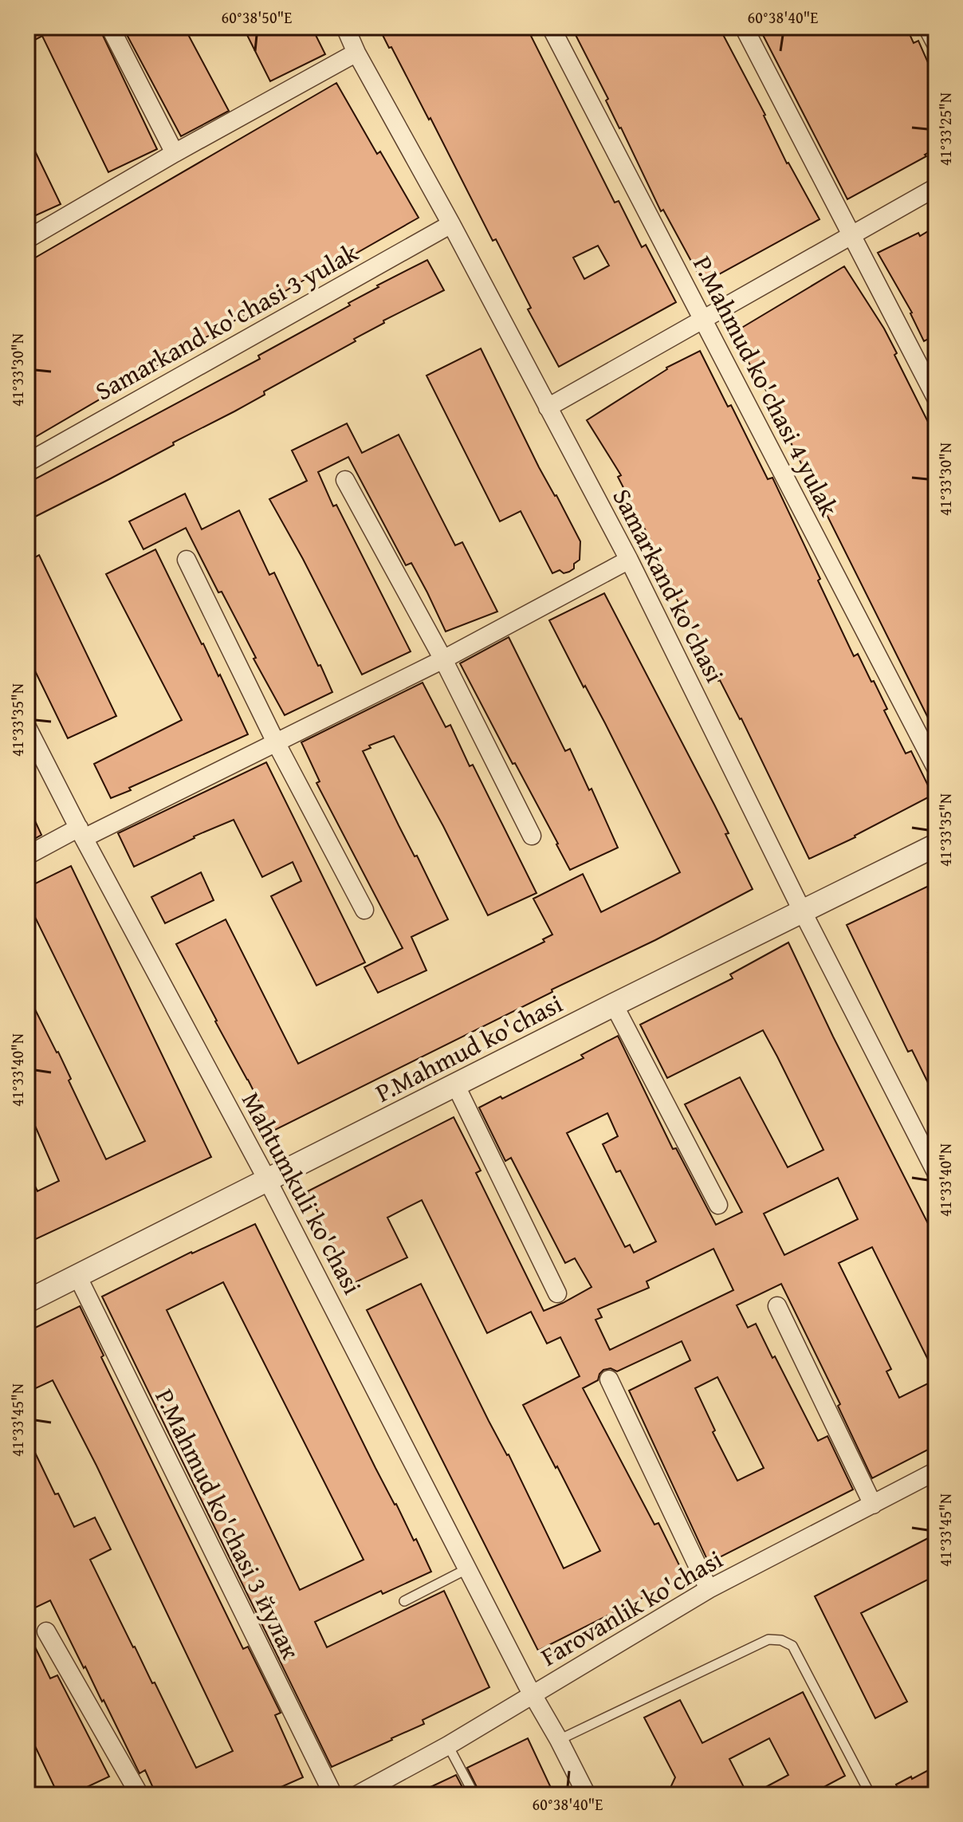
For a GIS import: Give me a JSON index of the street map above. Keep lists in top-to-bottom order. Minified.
{"streets":{"street":["Samarkand ko'chasi 3 yulak","P.Mahmud ko'chasi 4 yulak","Samarkand ko'chasi","P.Mahmud ko'chasi","Mahtumkuli ko'chasi","P.Mahmud ko'chasi 3 йулак","Farovanlik ko'chasi"]},"crossings":[["Samarkand ko'chasi 3 yulak","Samarkand ko'chasi"],["Samarkand ko'chasi","P.Mahmud ko'chasi"],["P.Mahmud ko'chasi","Mahtumkuli ko'chasi"],["P.Mahmud ko'chasi","P.Mahmud ko'chasi 3 йулак"],["Mahtumkuli ko'chasi","Farovanlik ko'chasi"]],"coordinates":["60°38'50\"E","60°38'40\"E","41°33'25\"N","41°33'30\"N","41°33'35\"N","41°33'40\"N","41°33'45\"N"]}
